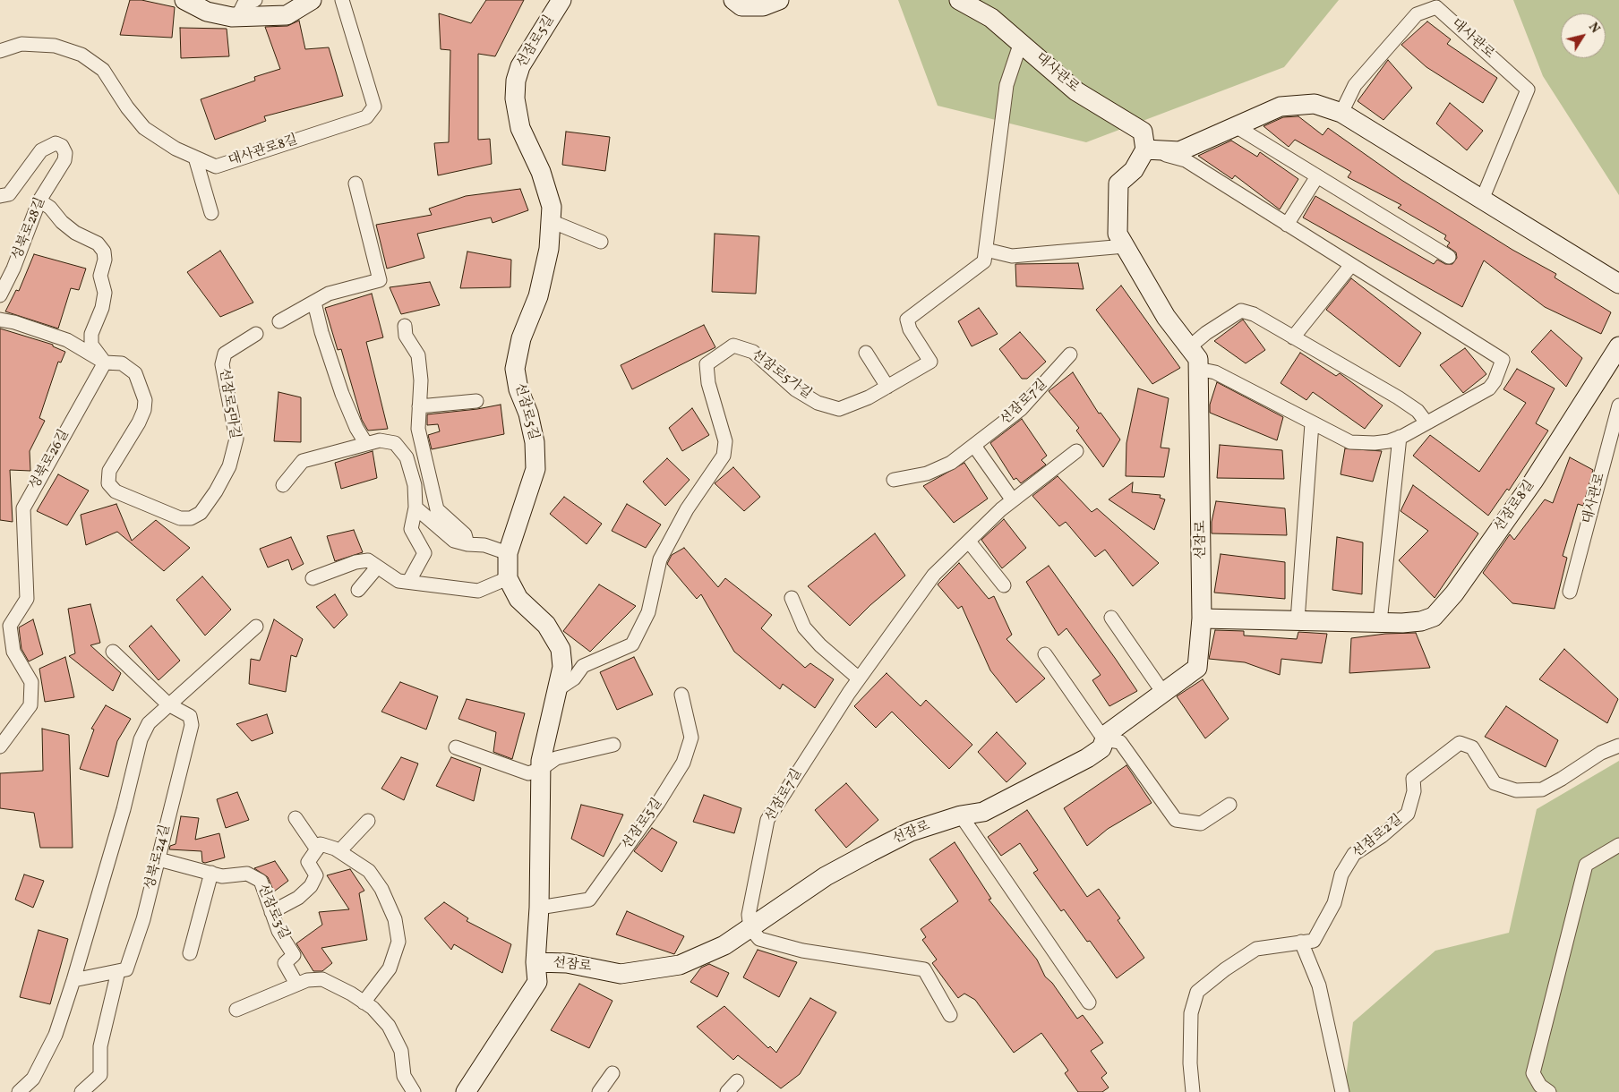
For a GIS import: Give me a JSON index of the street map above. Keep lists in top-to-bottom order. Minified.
{"streets":{"street":["대사관로","선잠로5길","대사관로8길","성북로28길","선잠로5가길","선잠로7길","선잠로5마길","성북로26길","선잠로8길","선잠로","선잠로2길","성북로24길","선잠로3길"]},"crossings":[["대사관로","선잠로5가길"],["대사관로","선잠로"],["선잠로5길","선잠로5가길"],["선잠로5길","선잠로"],["선잠로7길","선잠로"],["선잠로5마길","성북로26길"],["선잠로8길","선잠로"],["성북로24길","선잠로3길"]],"north":"top right"}
